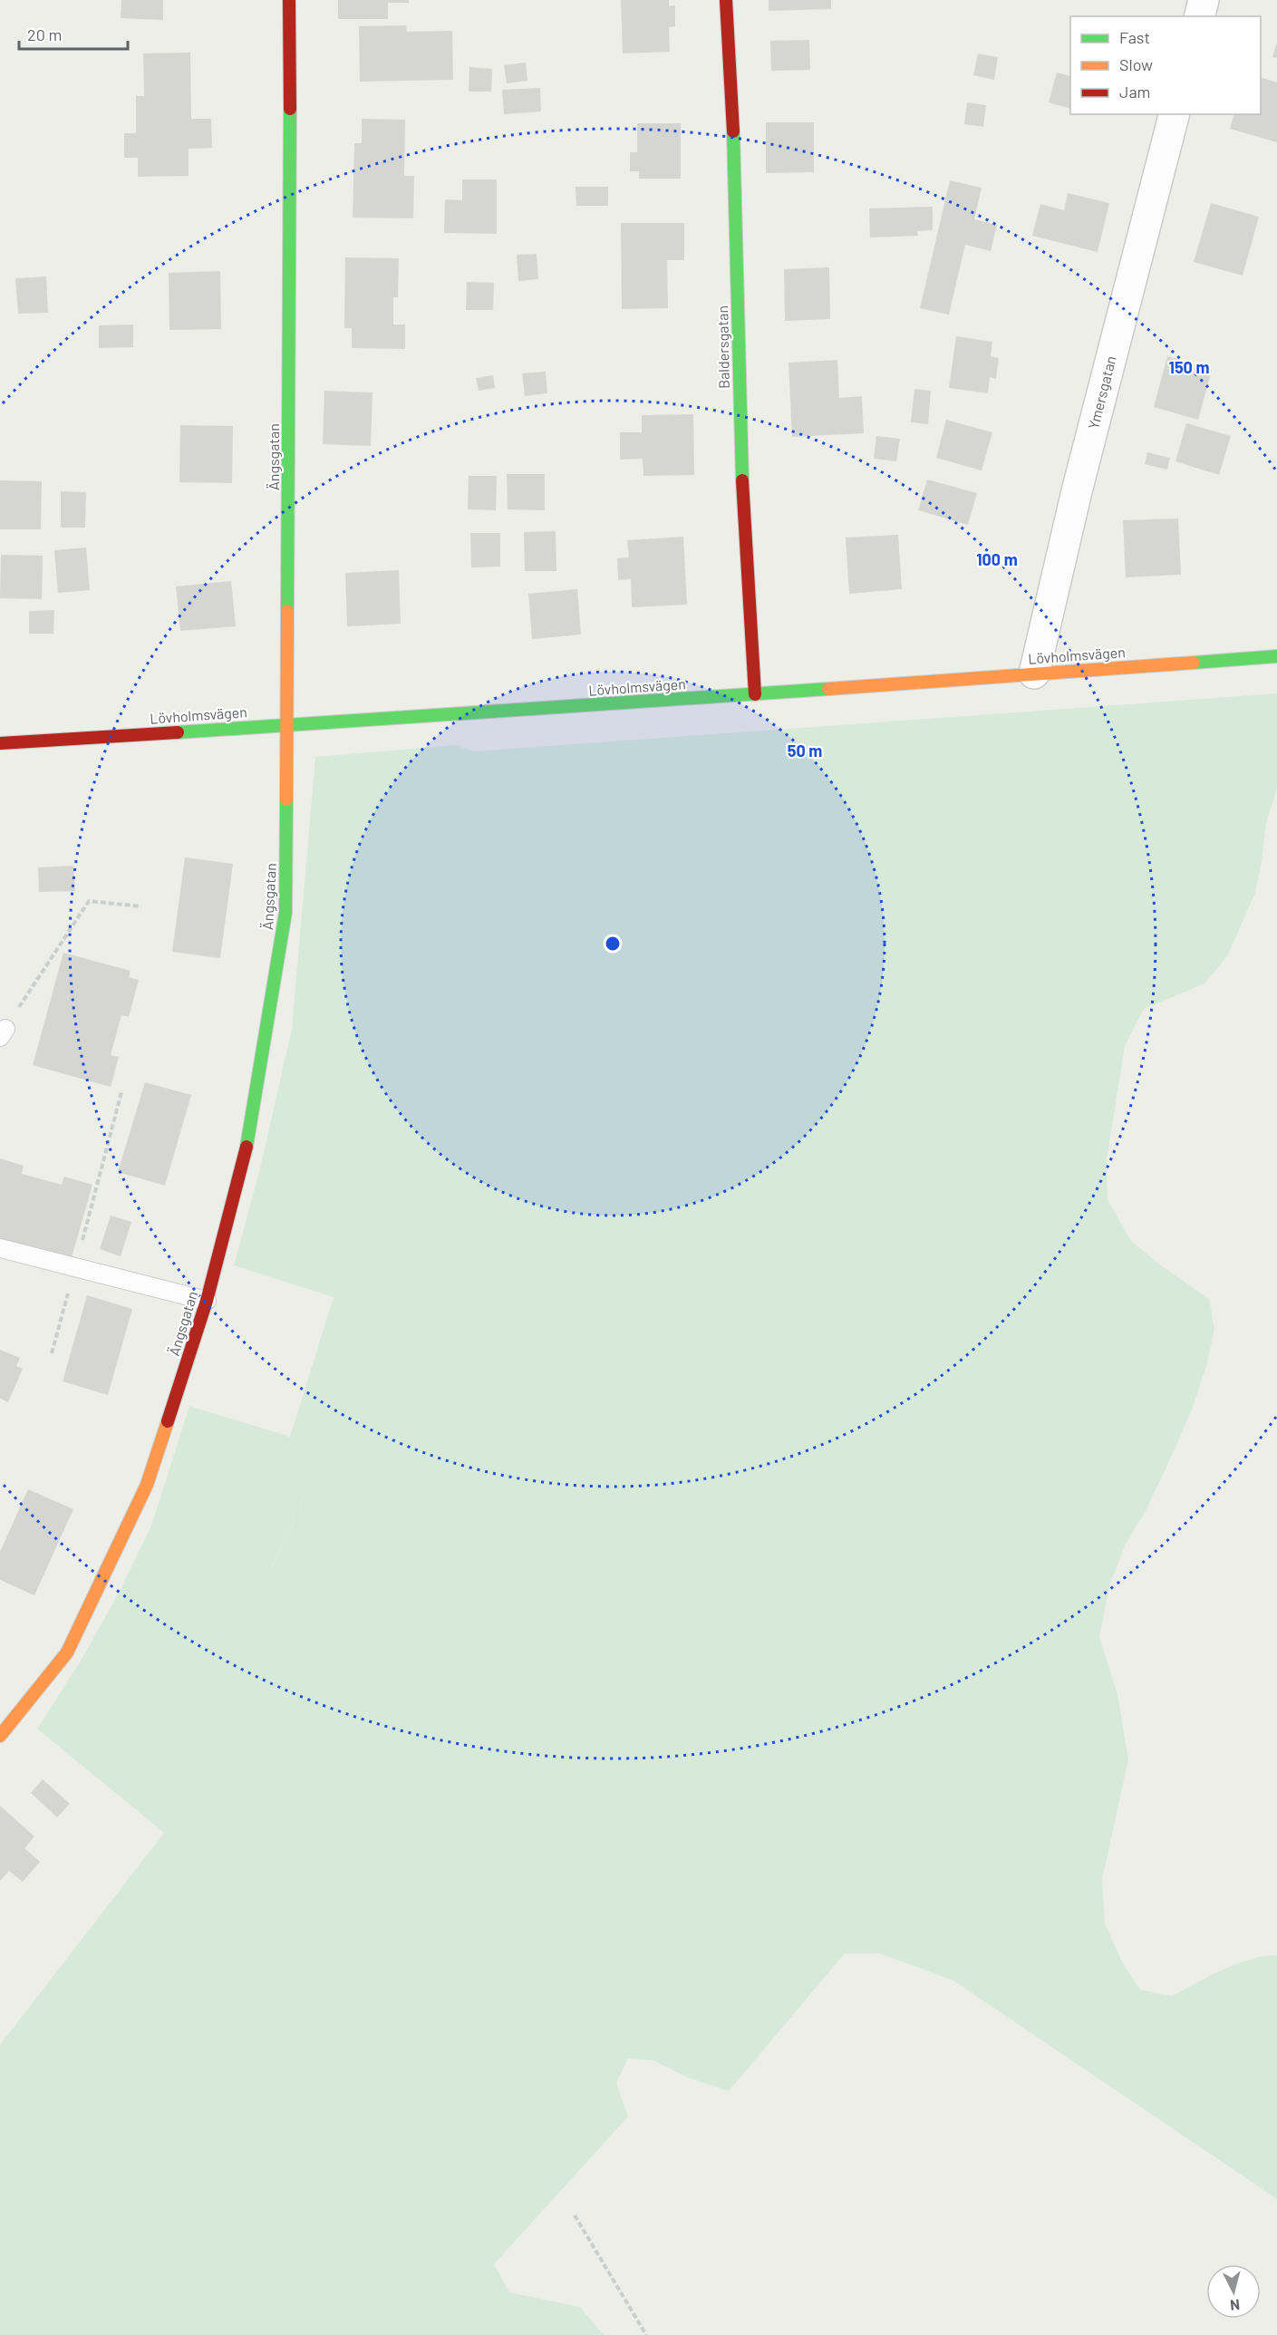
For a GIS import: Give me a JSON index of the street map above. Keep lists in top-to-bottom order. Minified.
{"streets":{"street":["Baldersgatan","Ymersgatan","Ängsgatan","Lövholmsvägen"]},"crossings":[["Baldersgatan","Lövholmsvägen"],["Ymersgatan","Lövholmsvägen"],["Ängsgatan","Lövholmsvägen"]],"legend":["Fast","Slow","Jam"],"scale_bar":"20 m","north":"bottom","rings":["150 m","100 m","50 m"]}
